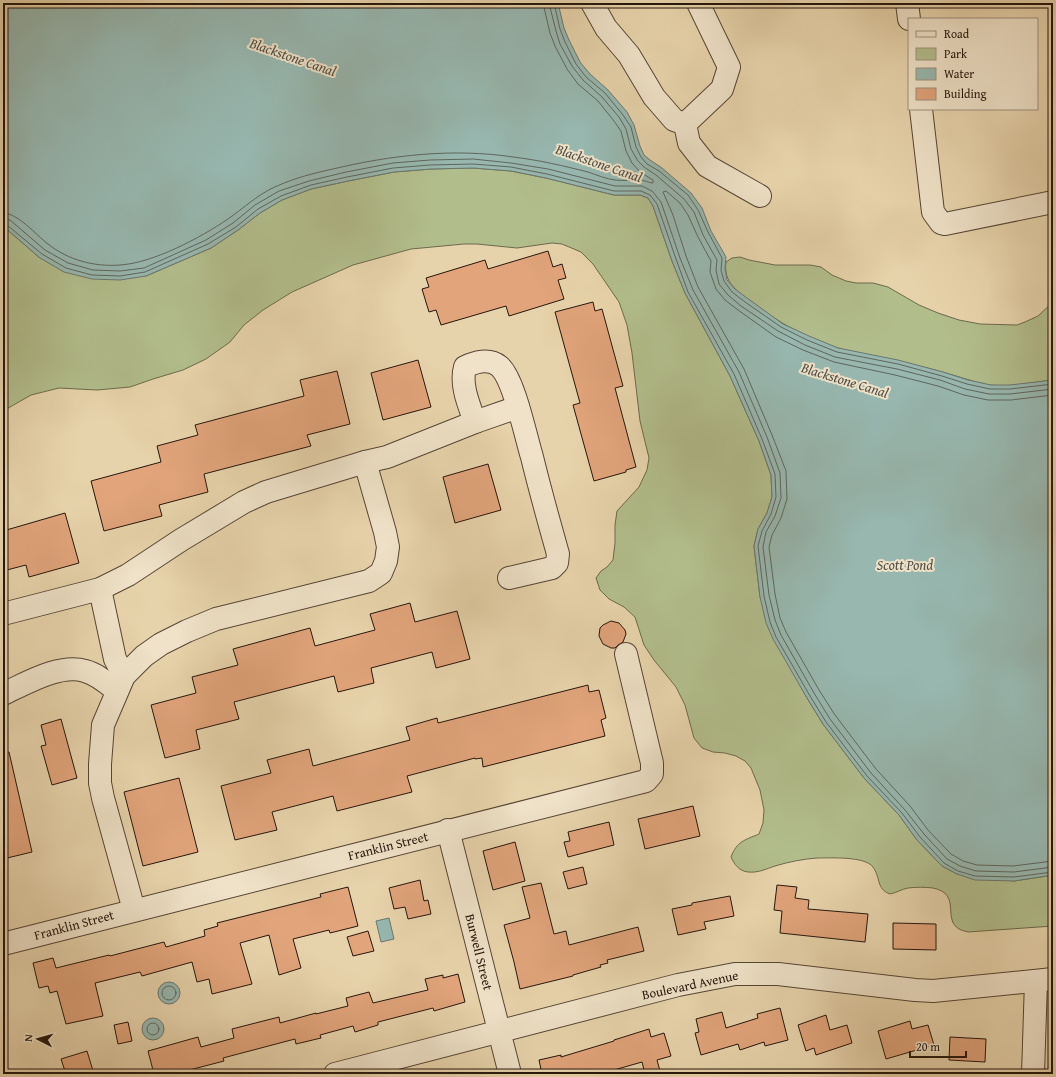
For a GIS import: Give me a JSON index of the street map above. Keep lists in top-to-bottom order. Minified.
{"streets":{"street":["Franklin Street","Burwell Street","Boulevard Avenue"]},"crossings":[["Franklin Street","Burwell Street"],["Burwell Street","Boulevard Avenue"]],"water":["Blackstone Canal","Scott Pond"],"legend":["Road","Park","Water","Building"],"scale_bar":"20 m","north":"left"}
